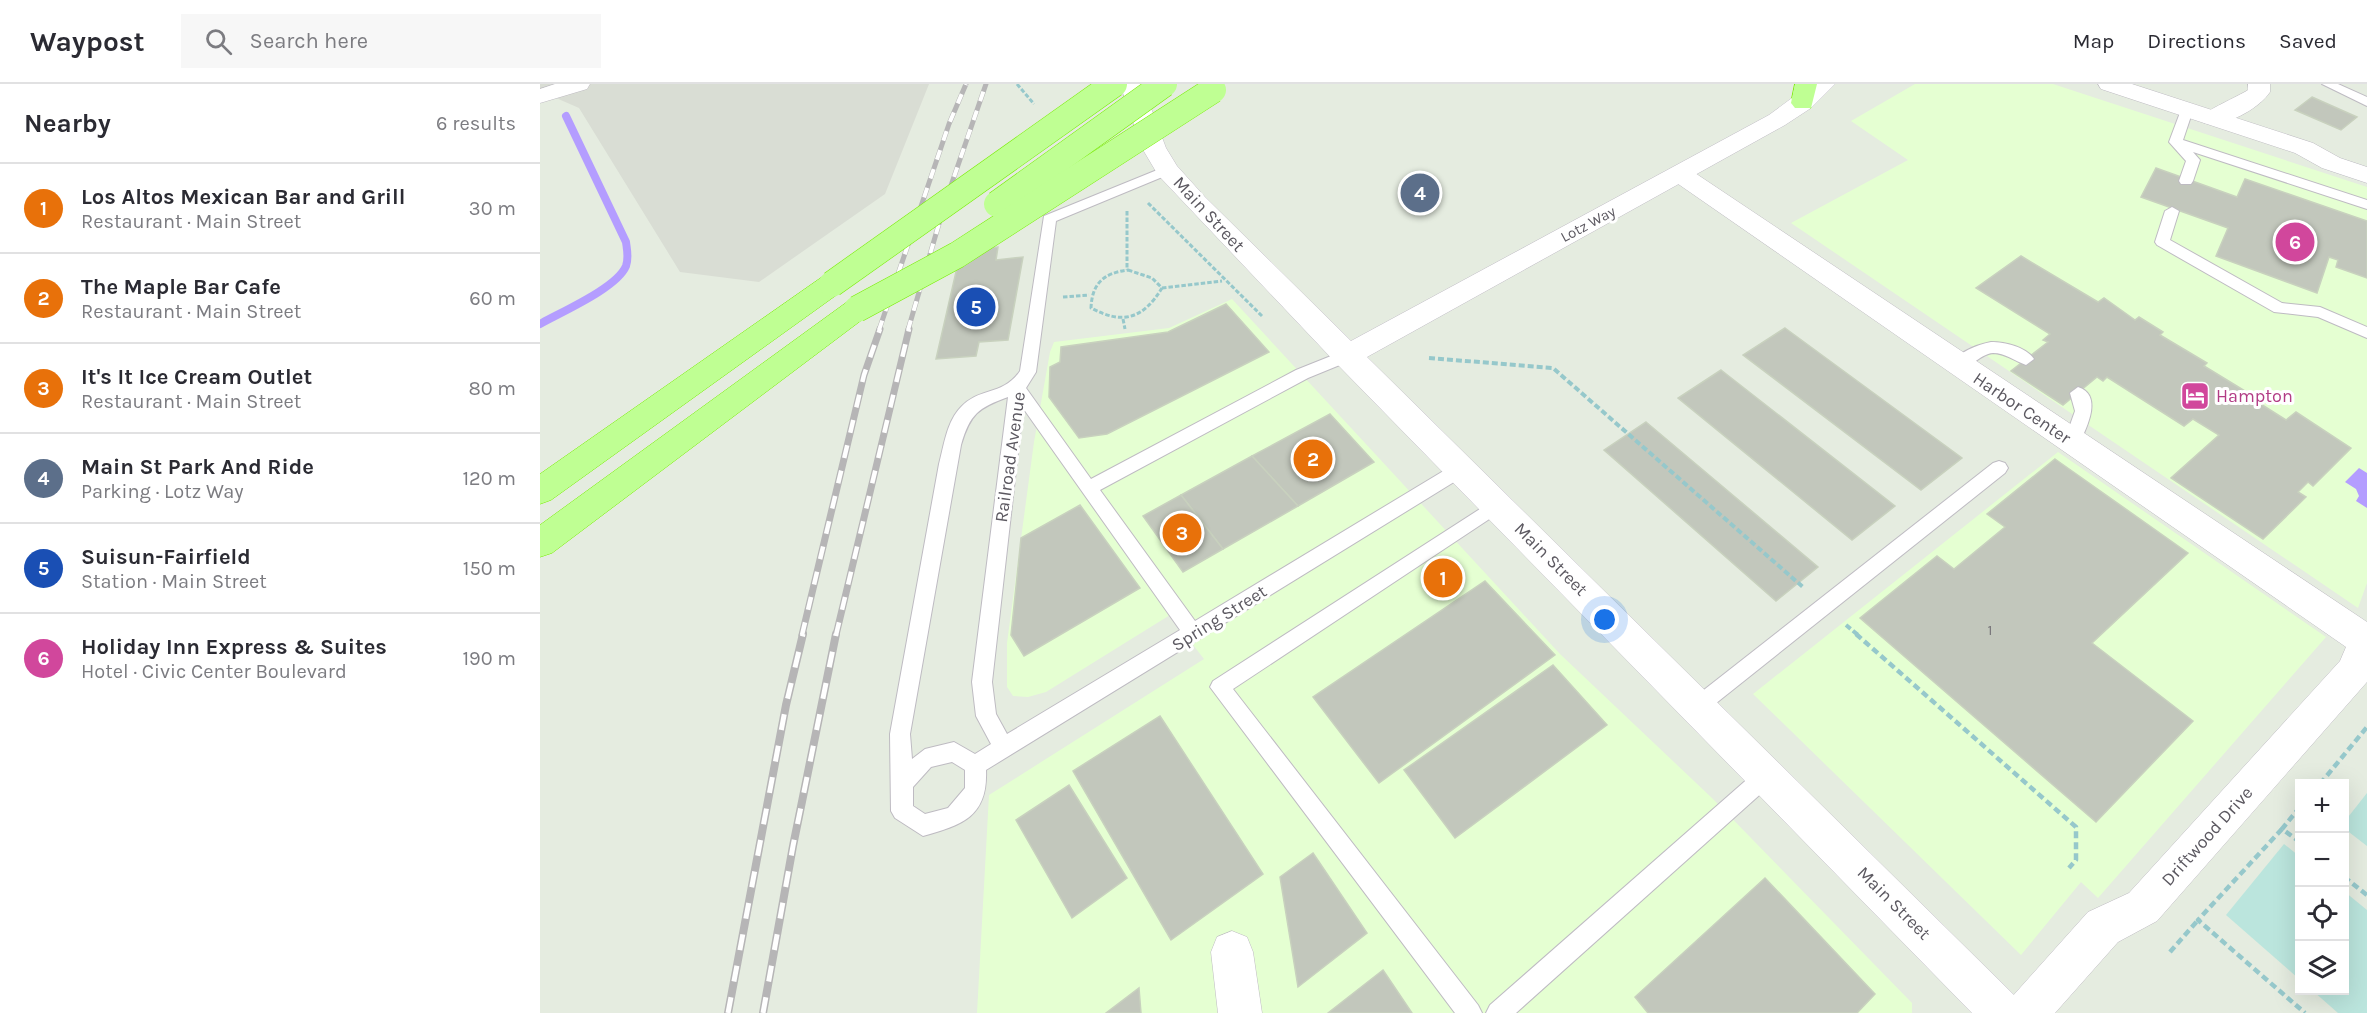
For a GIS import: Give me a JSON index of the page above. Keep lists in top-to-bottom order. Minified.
{"streets":{"main road":["Main Street","Lotz Way","Harbor Center","Driftwood Drive"],"lane":["Railroad Avenue","Spring Street"]},"crossings":[["Main Street","Lotz Way"],["Main Street","Railroad Avenue"],["Main Street","Spring Street"],["Lotz Way","Harbor Center"],["Harbor Center","Driftwood Drive"],["Railroad Avenue","Spring Street"]],"places":{"hotel":["Hampton"]},"house_numbers":["1"],"page":{"header":"Waypost","search":"Search here","nav":["Map","Directions","Saved"],"heading":["Nearby","6 results"],"list":[{"mark":"1","name":"Los Altos Mexican Bar and Grill","note":"Restaurant · Main Street","value":"30 m"},{"mark":"2","name":"The Maple Bar Cafe","note":"Restaurant · Main Street","value":"60 m"},{"mark":"3","name":"It's It Ice Cream Outlet","note":"Restaurant · Main Street","value":"80 m"},{"mark":"4","name":"Main St Park And Ride","note":"Parking · Lotz Way","value":"120 m"},{"mark":"5","name":"Suisun-Fairfield","note":"Station · Main Street","value":"150 m"},{"mark":"6","name":"Holiday Inn Express & Suites","note":"Hotel · Civic Center Boulevard","value":"190 m"}],"pins":["4","6","5","2","3","1"],"map_buttons":["+","−"]}}
